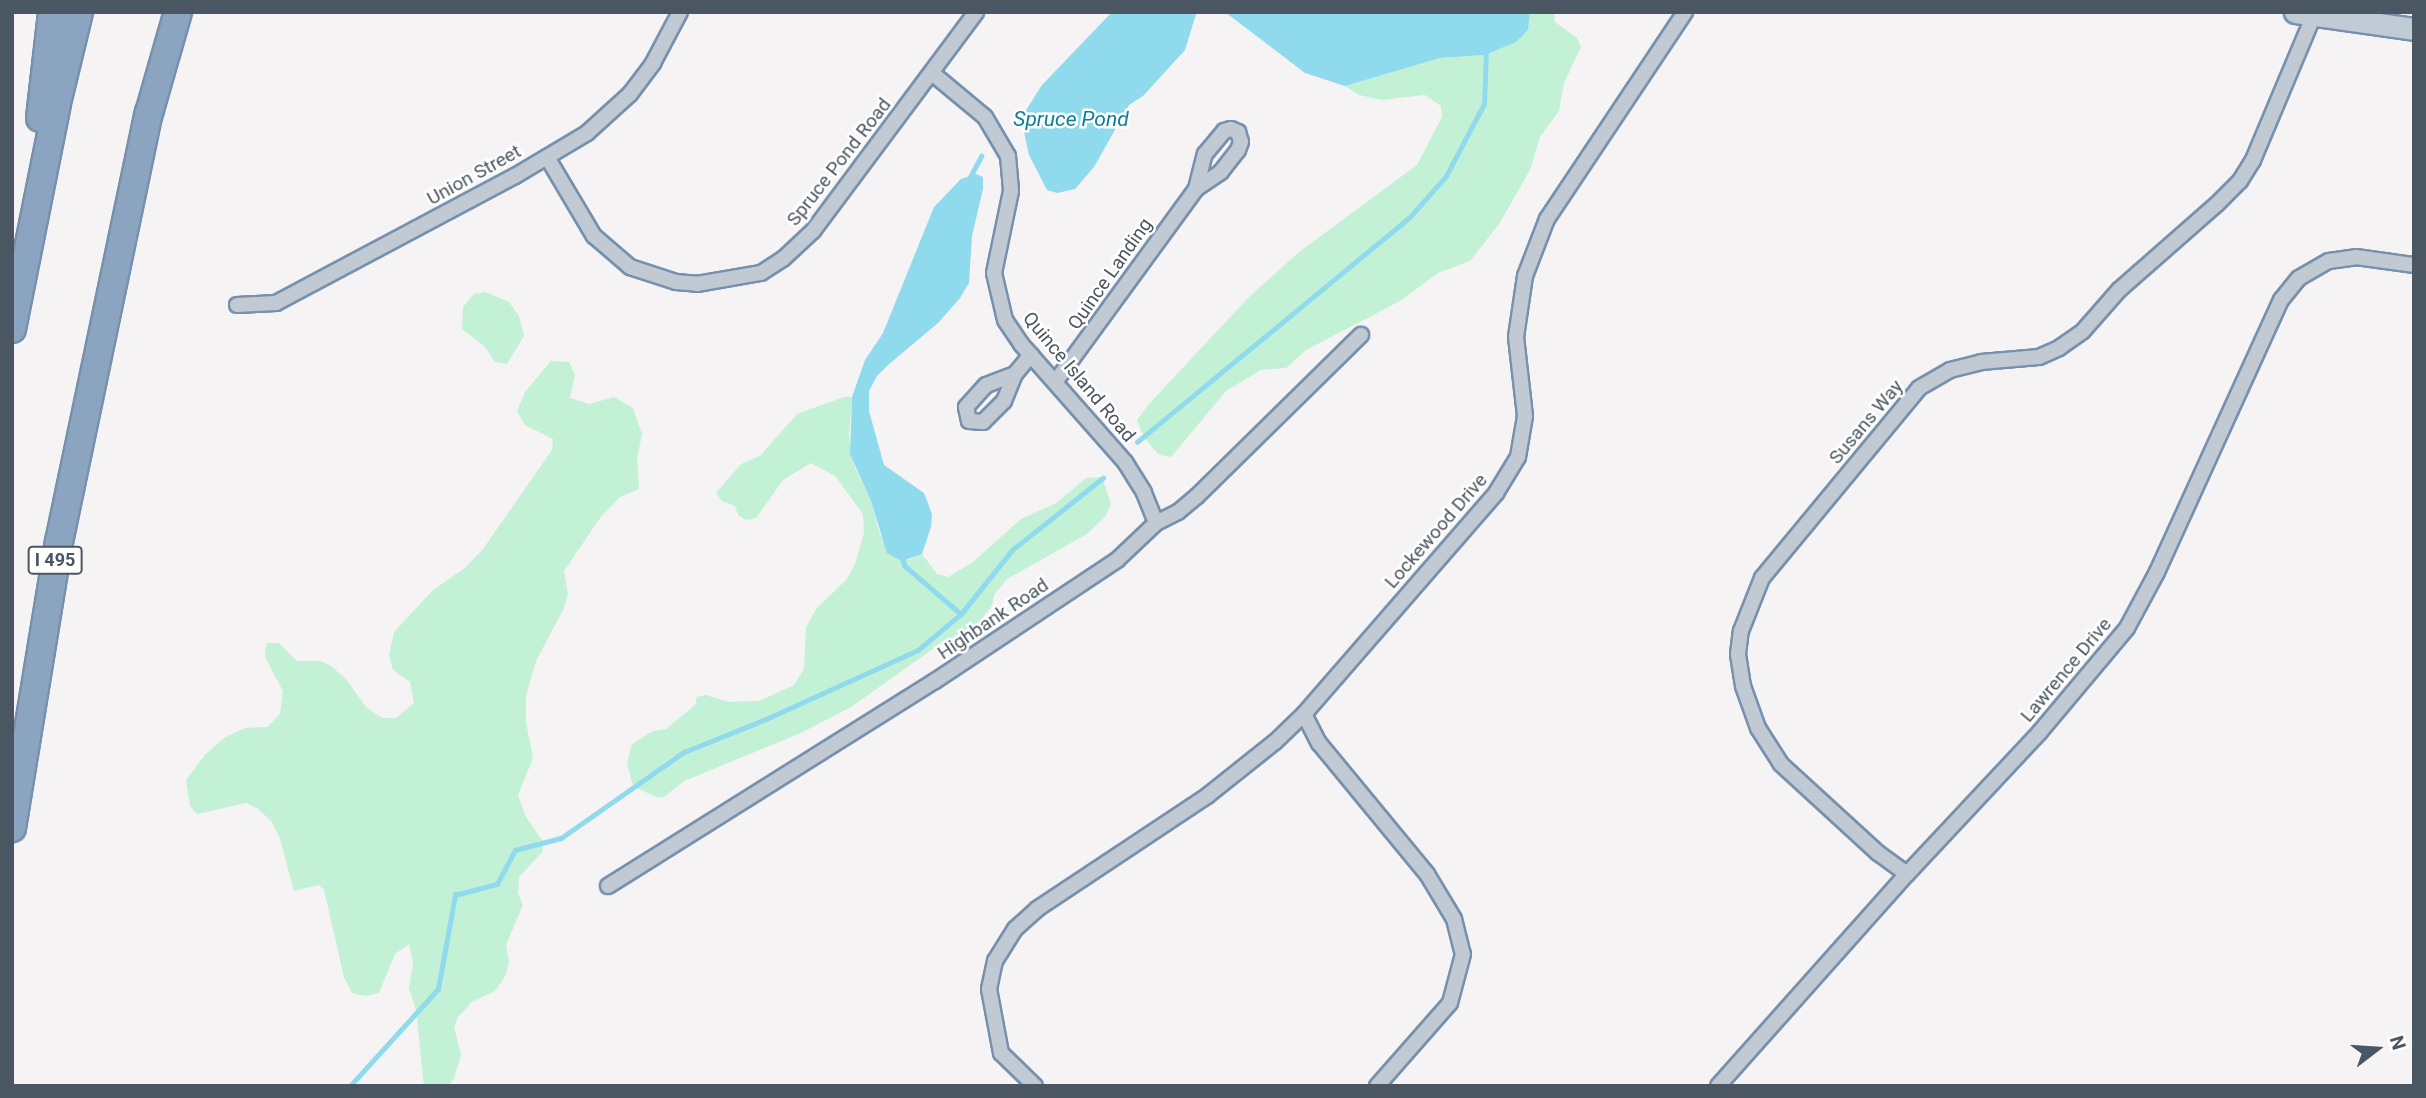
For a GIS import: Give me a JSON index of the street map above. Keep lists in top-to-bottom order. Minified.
{"streets":{"highway":["I 495"],"street":["Spruce Pond Road","Union Street","Quince Landing","Quince Island Road","Susans Way","Lockewood Drive","Highbank Road","Lawrence Drive"]},"crossings":[["Spruce Pond Road","Union Street"],["Spruce Pond Road","Quince Island Road"],["Quince Landing","Quince Island Road"],["Quince Island Road","Highbank Road"],["Susans Way","Lawrence Drive"]],"water":["Spruce Pond"],"north":"right"}
